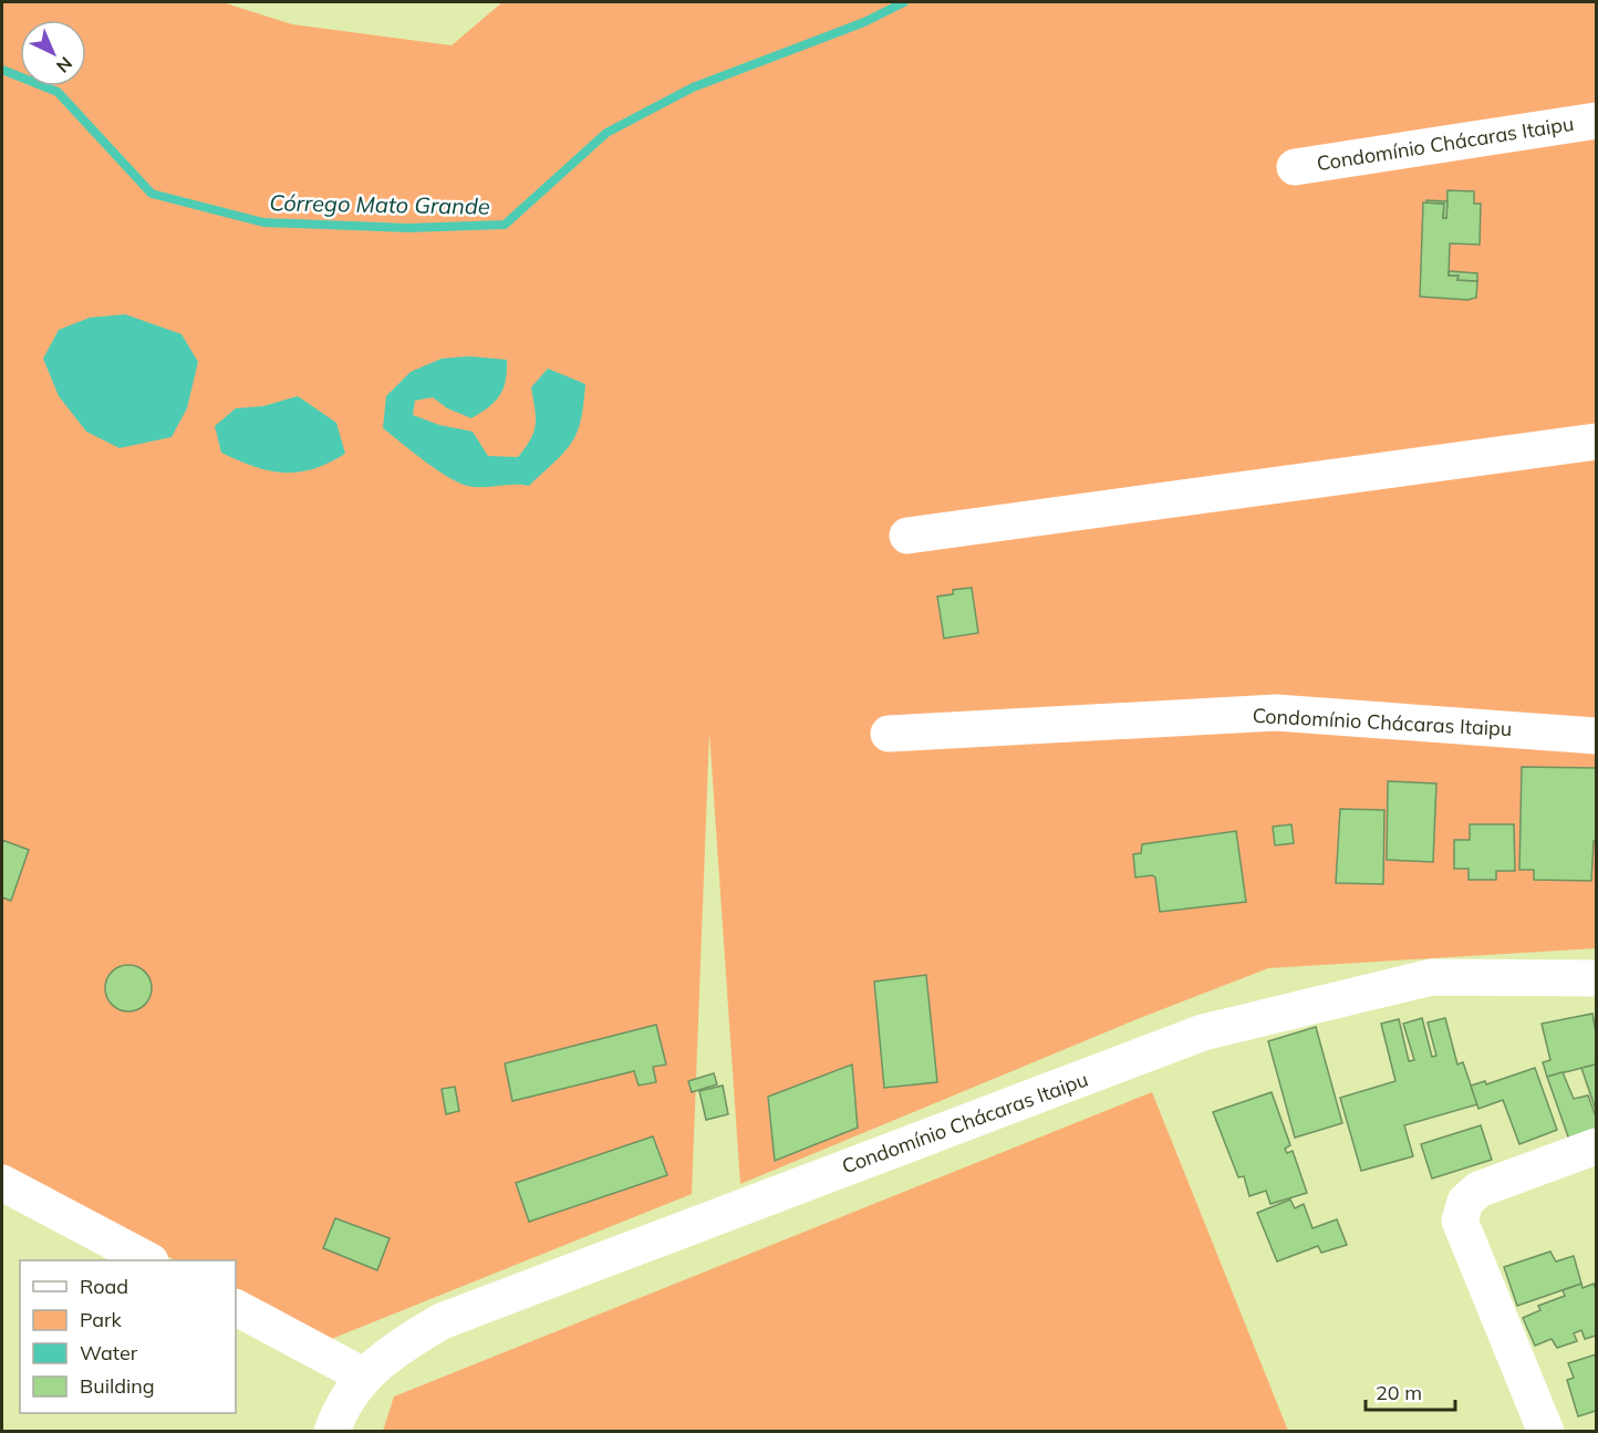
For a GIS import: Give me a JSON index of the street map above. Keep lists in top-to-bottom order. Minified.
{"streets":{"street":["Condomínio Chácaras Itaipu"]},"water":["Córrego Mato Grande"],"legend":["Road","Park","Water","Building"],"scale_bar":"20 m","north":"bottom right"}
